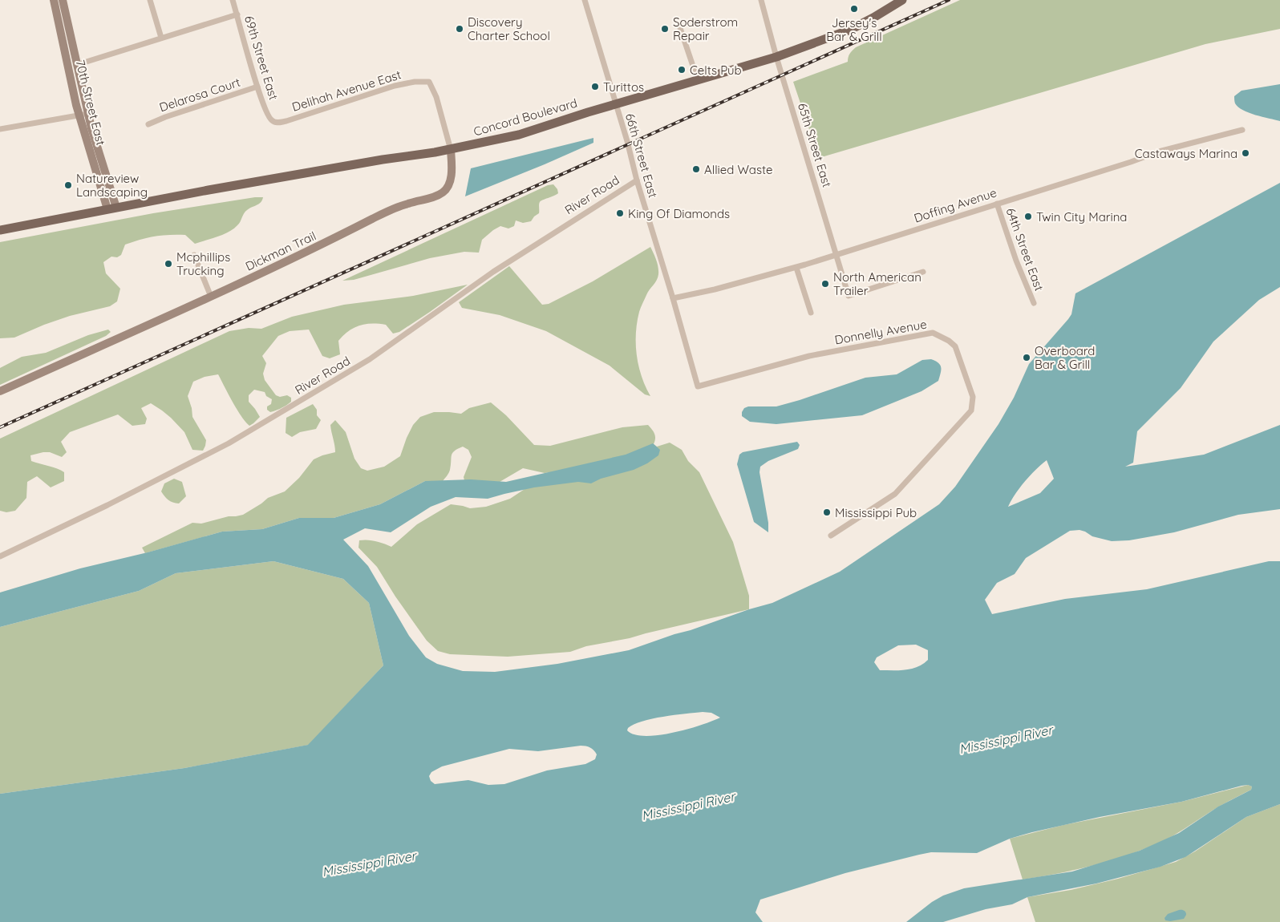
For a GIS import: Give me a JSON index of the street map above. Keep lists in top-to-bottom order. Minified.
{"streets":{"main road":["Concord Boulevard"],"street":["69th Street East","Delihah Avenue East","Delarosa Court","70th Street East","65th Street East","66th Street East","River Road","Doffing Avenue","64th Street East","Dickman Trail","Donnelly Avenue"]},"crossings":[["69th Street East","Delihah Avenue East"],["69th Street East","Delarosa Court"],["Delihah Avenue East","Concord Boulevard"],["Delihah Avenue East","Dickman Trail"],["70th Street East","Concord Boulevard"],["Concord Boulevard","65th Street East"],["Concord Boulevard","66th Street East"],["Concord Boulevard","Dickman Trail"],["65th Street East","Doffing Avenue"],["66th Street East","River Road"],["66th Street East","Doffing Avenue"],["66th Street East","Donnelly Avenue"],["Doffing Avenue","64th Street East"]],"water":["Mississippi River"],"places":["Jersey's Bar & Grill","Discovery Charter School","Soderstrom Repair","Celts Pub","Turittos","Castaways Marina","Allied Waste","Natureview Landscaping","King Of Diamonds","Twin City Marina","Mcphillips Trucking","North American Trailer","Overboard Bar & Grill","Mississippi Pub"]}
